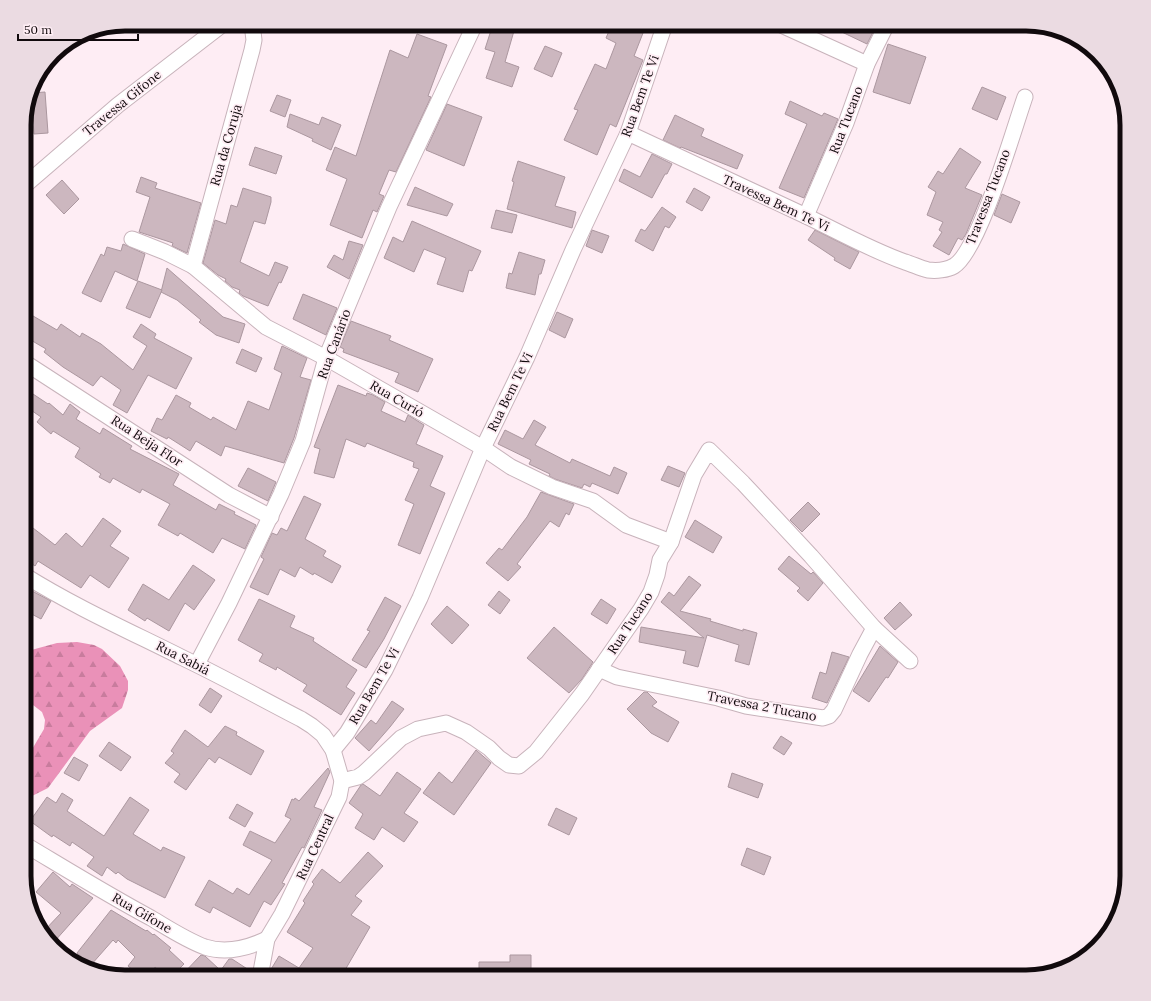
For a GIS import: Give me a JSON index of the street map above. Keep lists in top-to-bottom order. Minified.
{"streets":{"street":["Rua Bem Te Vi","Travessa Gifone","Rua Tucano","Rua da Coruja","Travessa Tucano","Travessa Bem Te Vi","Rua Canário","Rua Curió","Rua Beija Flor","Rua Sabiá","Travessa 2 Tucano","Rua Central","Rua Gifone"]},"crossings":[["Rua Bem Te Vi","Travessa Bem Te Vi"],["Rua Bem Te Vi","Rua Curió"],["Rua Bem Te Vi","Rua Sabiá"],["Rua Tucano","Travessa Bem Te Vi"],["Rua Tucano","Rua Curió"],["Rua Tucano","Travessa 2 Tucano"],["Rua Tucano","Rua Central"],["Rua da Coruja","Rua Curió"],["Travessa Tucano","Travessa Bem Te Vi"],["Rua Canário","Rua Curió"],["Rua Canário","Rua Beija Flor"],["Rua Canário","Rua Sabiá"],["Rua Central","Rua Gifone"]],"scale_bar":"50 m"}
